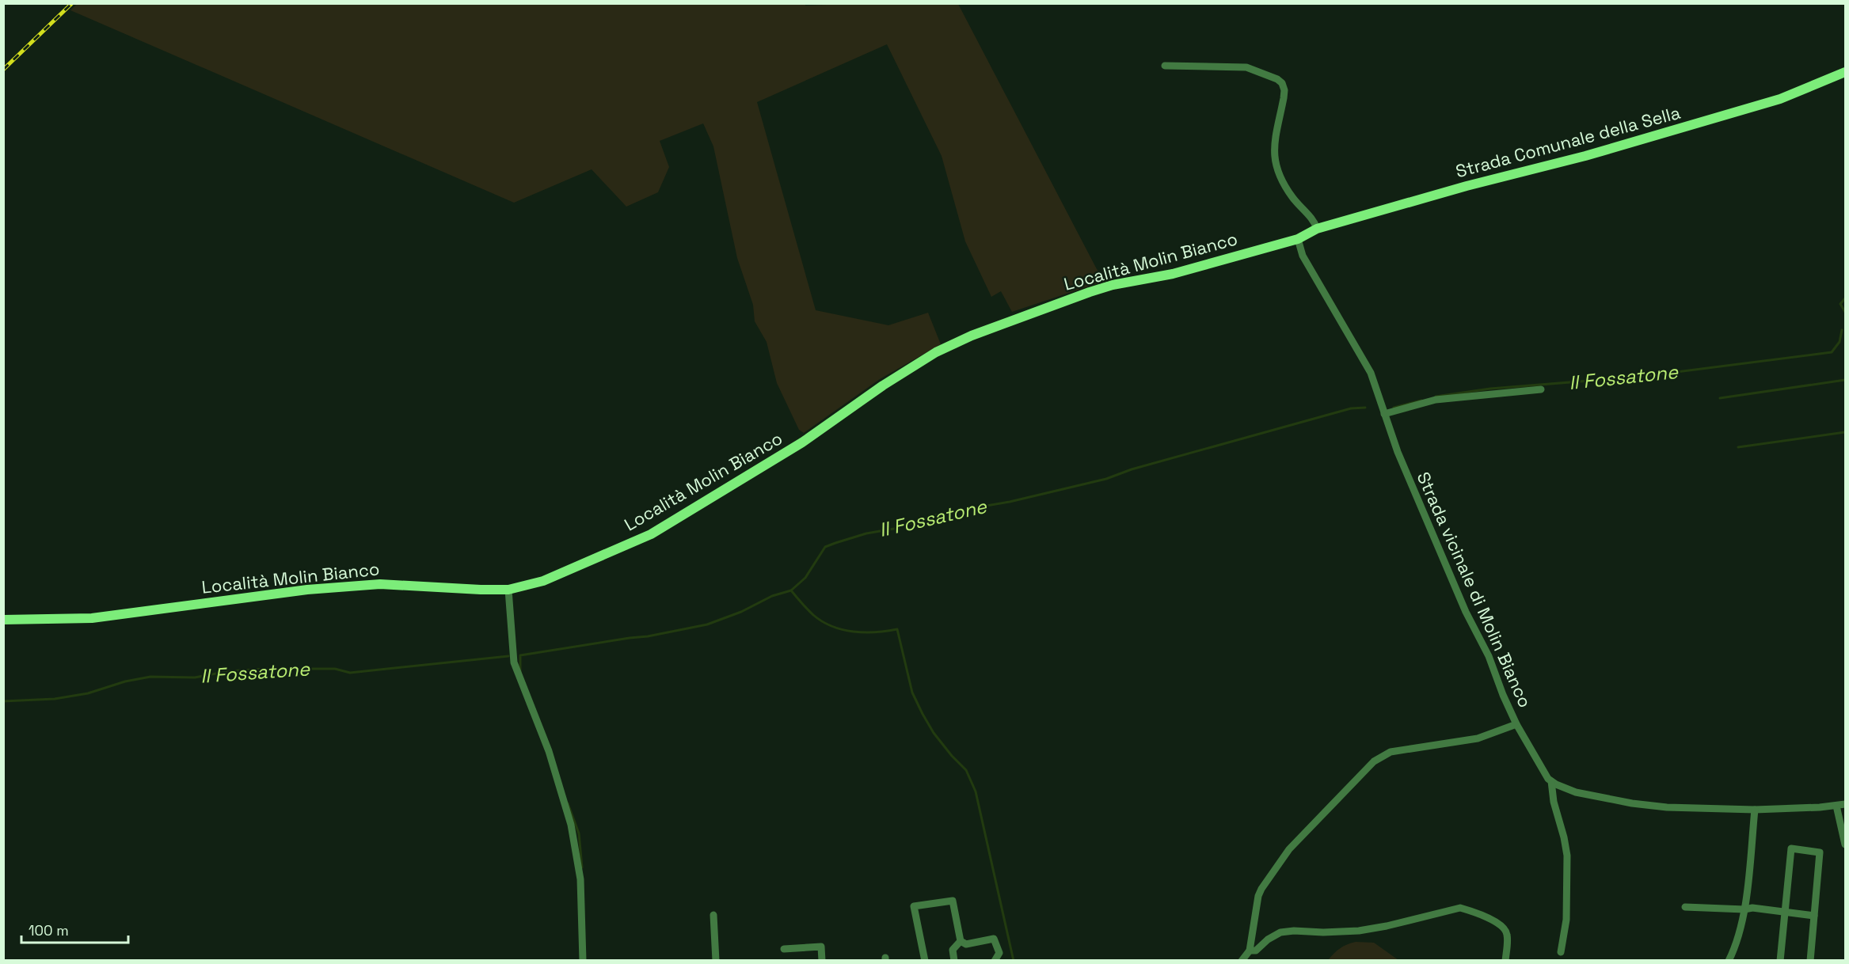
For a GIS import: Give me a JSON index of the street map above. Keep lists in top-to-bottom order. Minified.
{"streets":{"street":["Strada Comunale della Sella","Località Molin Bianco","Strada vicinale di Molin Bianco"]},"crossings":[["Strada Comunale della Sella","Località Molin Bianco"],["Strada Comunale della Sella","Strada vicinale di Molin Bianco"],["Località Molin Bianco","Strada vicinale di Molin Bianco"]],"water":["Il Fossatone"],"scale_bar":"100 m"}
